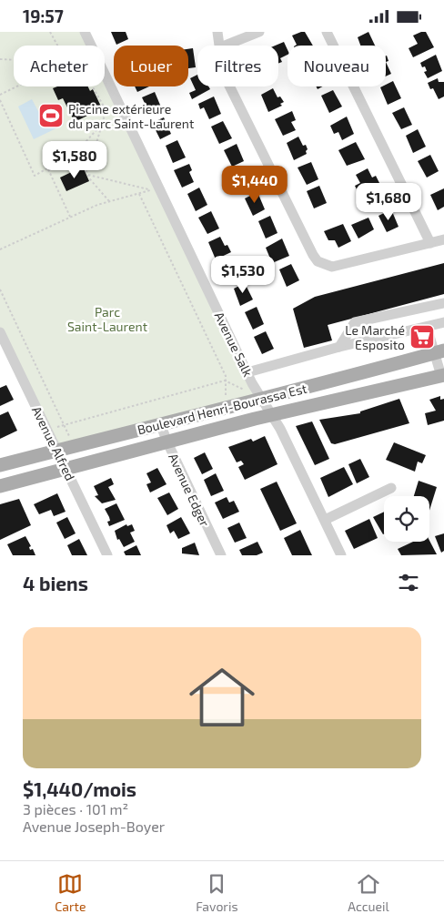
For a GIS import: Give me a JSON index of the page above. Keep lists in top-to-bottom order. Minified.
{"streets":{"main road":["Boulevard Henri-Bourassa Est"],"street":["Avenue Salk","Avenue Alfred","Avenue Edger"]},"crossings":[["Avenue Salk","Boulevard Henri-Bourassa Est"],["Boulevard Henri-Bourassa Est","Avenue Alfred"],["Boulevard Henri-Bourassa Est","Avenue Edger"]],"parks":["Parc Saint-Laurent"],"places":{"sports":["Piscine extérieure du parc Saint-Laurent"],"supermarket":["Le Marché Esposito"]},"page":{"status":"19:57","chip":["Acheter","Louer","Filtres","Nouveau"],"price":["$1,580","$1,440","$1,680","$1,530"],"heading":"4 biens","list":[{"name":"$1,440/mois","note":"3 pièces · 101 m² · Avenue Joseph-Boyer"}],"tabs":["Carte","Favoris","Accueil"]}}
